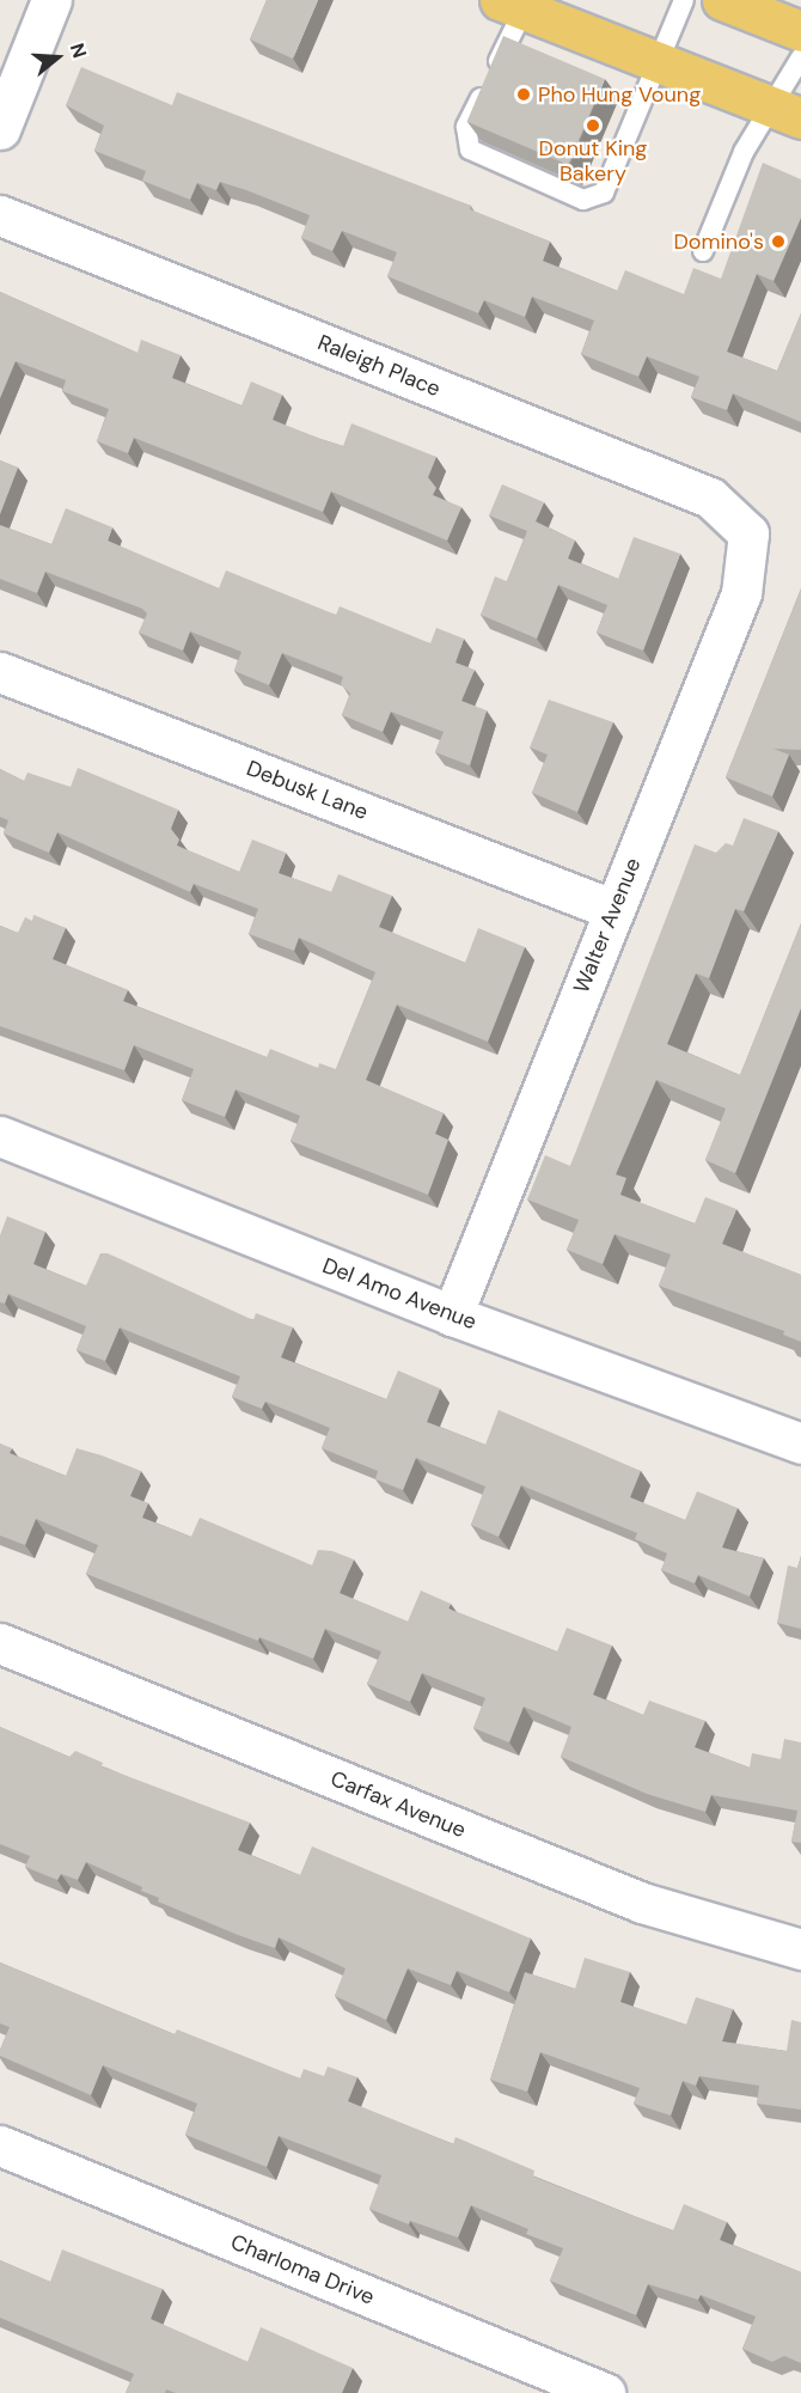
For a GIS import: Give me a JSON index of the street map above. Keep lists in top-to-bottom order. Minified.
{"streets":{"street":["Raleigh Place","Debusk Lane","Walter Avenue","Del Amo Avenue","Carfax Avenue","Charloma Drive"]},"crossings":[["Raleigh Place","Walter Avenue"],["Debusk Lane","Walter Avenue"],["Walter Avenue","Del Amo Avenue"]],"places":["Pho Hung Voung","Donut King Bakery","Domino's"],"north":"right"}
